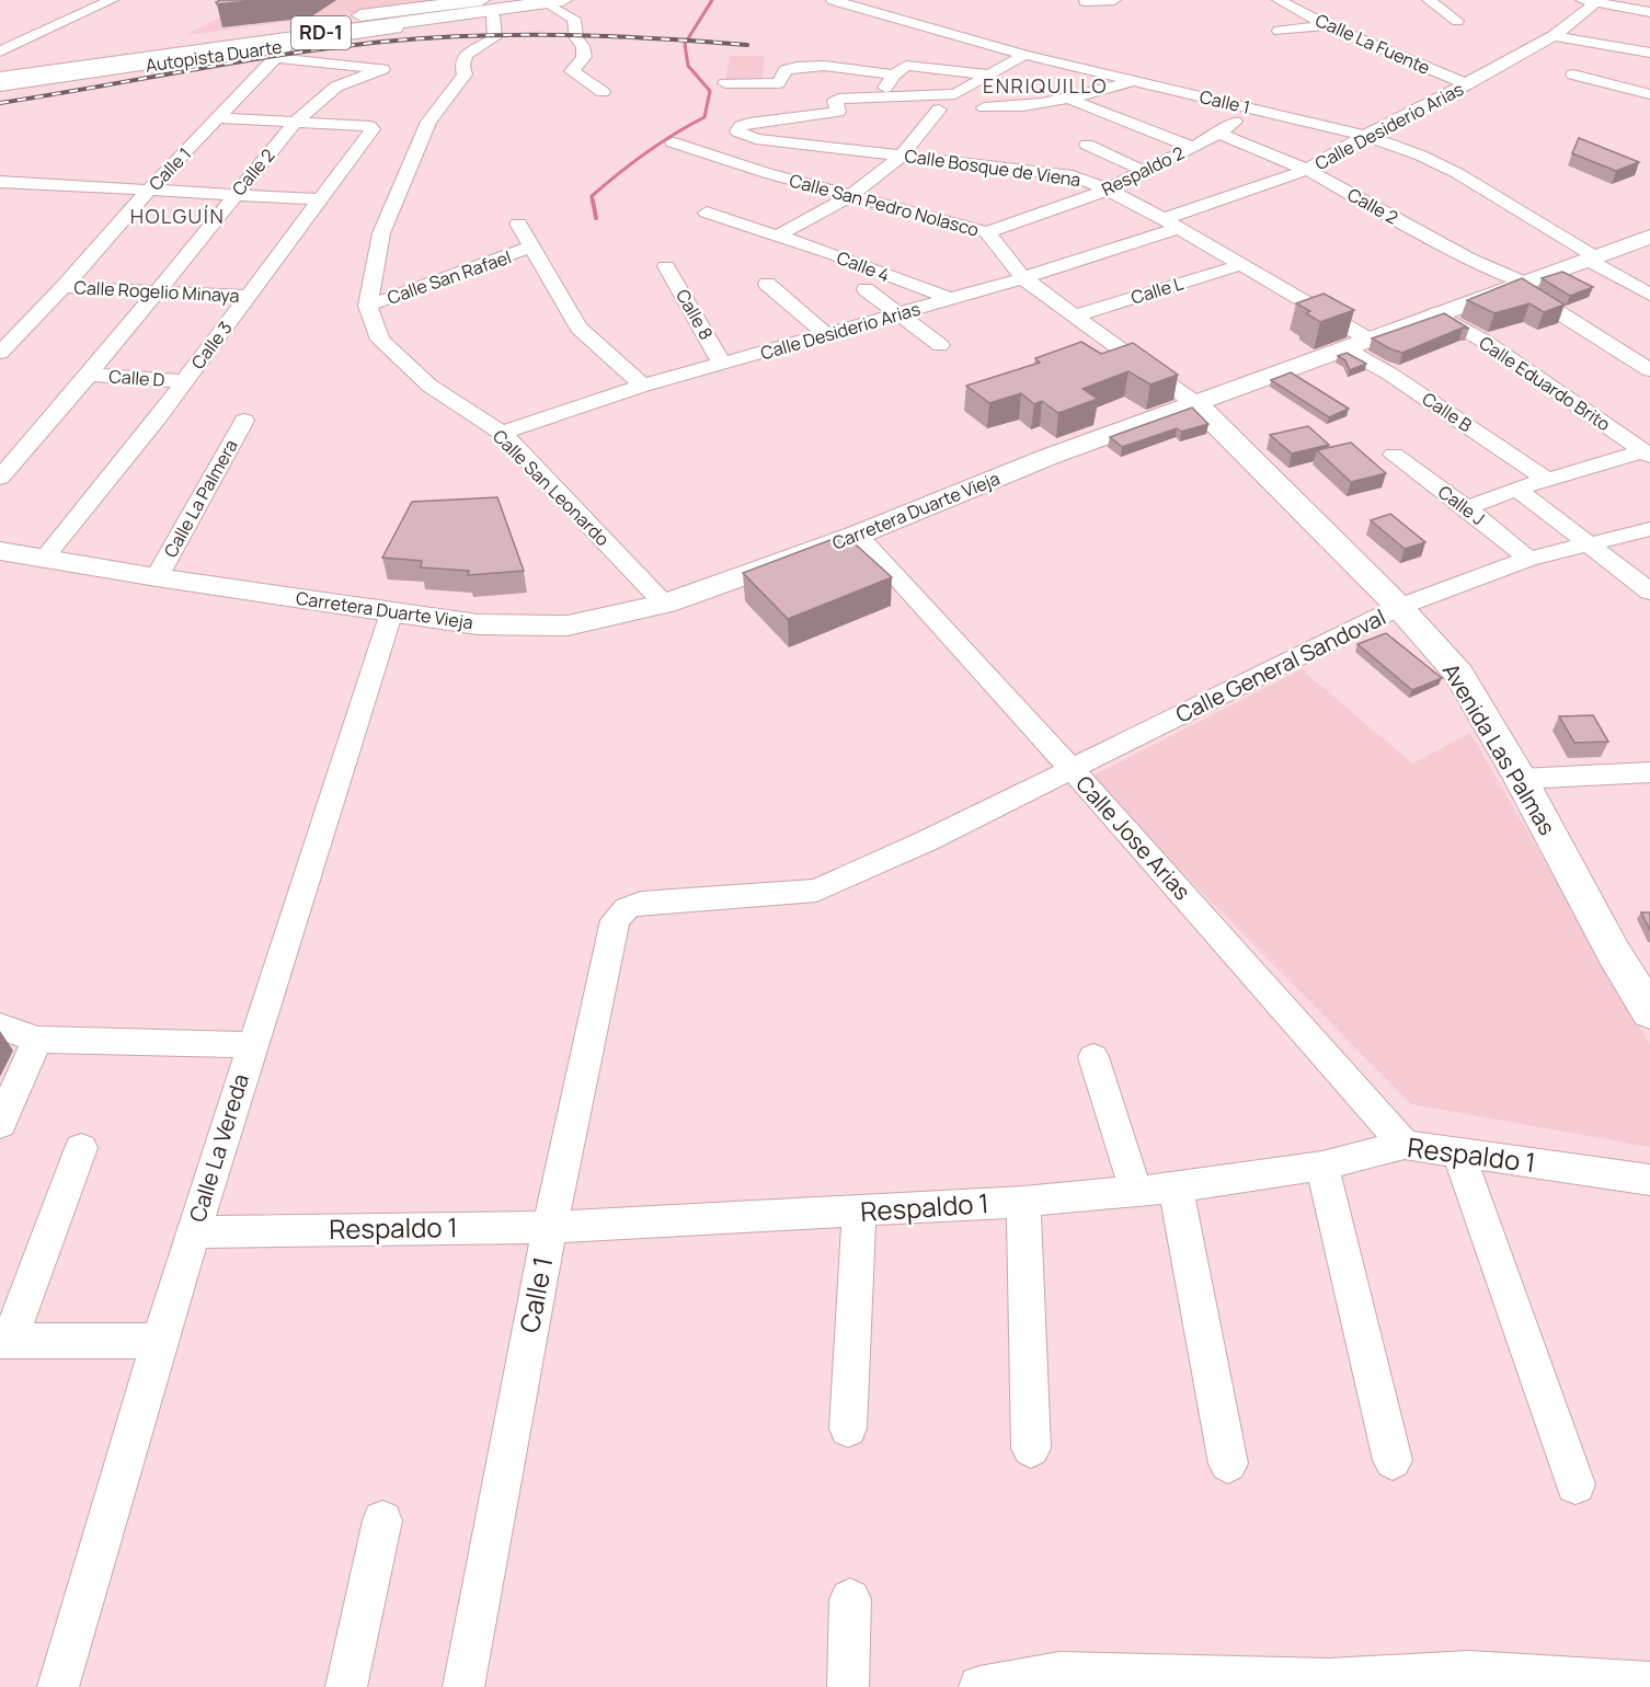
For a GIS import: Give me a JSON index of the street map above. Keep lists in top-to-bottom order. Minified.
{"streets":{"main road":["RD-1","Autopista Duarte","Carretera Duarte Vieja","Avenida Las Palmas"],"street":["Calle La Fuente","Calle 1","Calle Desiderio Arias","Calle Bosque de Viena","Respaldo 2","Calle 2","Calle San Pedro Nolasco","Calle 4","Calle San Rafael","Calle L","Calle Rogelio Minaya","Calle 8","Calle 3","Calle D","Calle Eduardo Brito","Calle B","Calle San Leonardo","Calle La Palmera","Calle J","Calle General Sandoval","Calle Jose Arias","Calle La Vereda","Respaldo 1"]},"crossings":[["Calle La Fuente","Calle Desiderio Arias"],["Autopista Duarte","Calle 1"],["Autopista Duarte","Calle San Leonardo"],["Calle 1","Calle Desiderio Arias"],["Calle 1","Respaldo 2"],["Calle 1","Calle 2"],["Calle 1","Calle Rogelio Minaya"],["Calle 1","Carretera Duarte Vieja"],["Calle 1","Calle General Sandoval"],["Calle 1","Respaldo 1"],["Calle Desiderio Arias","Calle Bosque de Viena"],["Calle Desiderio Arias","Calle 2"],["Calle Desiderio Arias","Calle San Pedro Nolasco"],["Calle Desiderio Arias","Calle 4"],["Calle Desiderio Arias","Calle 8"],["Calle Desiderio Arias","Calle San Leonardo"],["Calle Bosque de Viena","Respaldo 2"],["Calle Bosque de Viena","Calle L"],["Calle Bosque de Viena","Calle B"],["Calle Bosque de Viena","Carretera Duarte Vieja"],["Respaldo 2","Calle 2"],["Respaldo 2","Calle San Pedro Nolasco"],["Calle 2","Calle Rogelio Minaya"],["Calle 2","Calle 3"],["Calle 2","Calle D"],["Calle 2","Carretera Duarte Vieja"],["Calle San Pedro Nolasco","Calle L"],["Calle San Pedro Nolasco","Carretera Duarte Vieja"],["Calle San Pedro Nolasco","Avenida Las Palmas"],["Calle San Rafael","Calle San Leonardo"],["Calle Rogelio Minaya","Calle 3"],["Calle 3","Calle D"],["Calle 3","Carretera Duarte Vieja"],["Calle Eduardo Brito","Carretera Duarte Vieja"],["Calle B","Carretera Duarte Vieja"],["Calle San Leonardo","Carretera Duarte Vieja"],["Calle La Palmera","Carretera Duarte Vieja"],["Calle J","Calle General Sandoval"],["Carretera Duarte Vieja","Avenida Las Palmas"],["Carretera Duarte Vieja","Calle Jose Arias"],["Carretera Duarte Vieja","Calle La Vereda"],["Calle General Sandoval","Avenida Las Palmas"],["Calle General Sandoval","Calle Jose Arias"],["Calle Jose Arias","Respaldo 1"],["Calle La Vereda","Respaldo 1"]],"districts":["ENRIQUILLO","HOLGUÍN"]}
